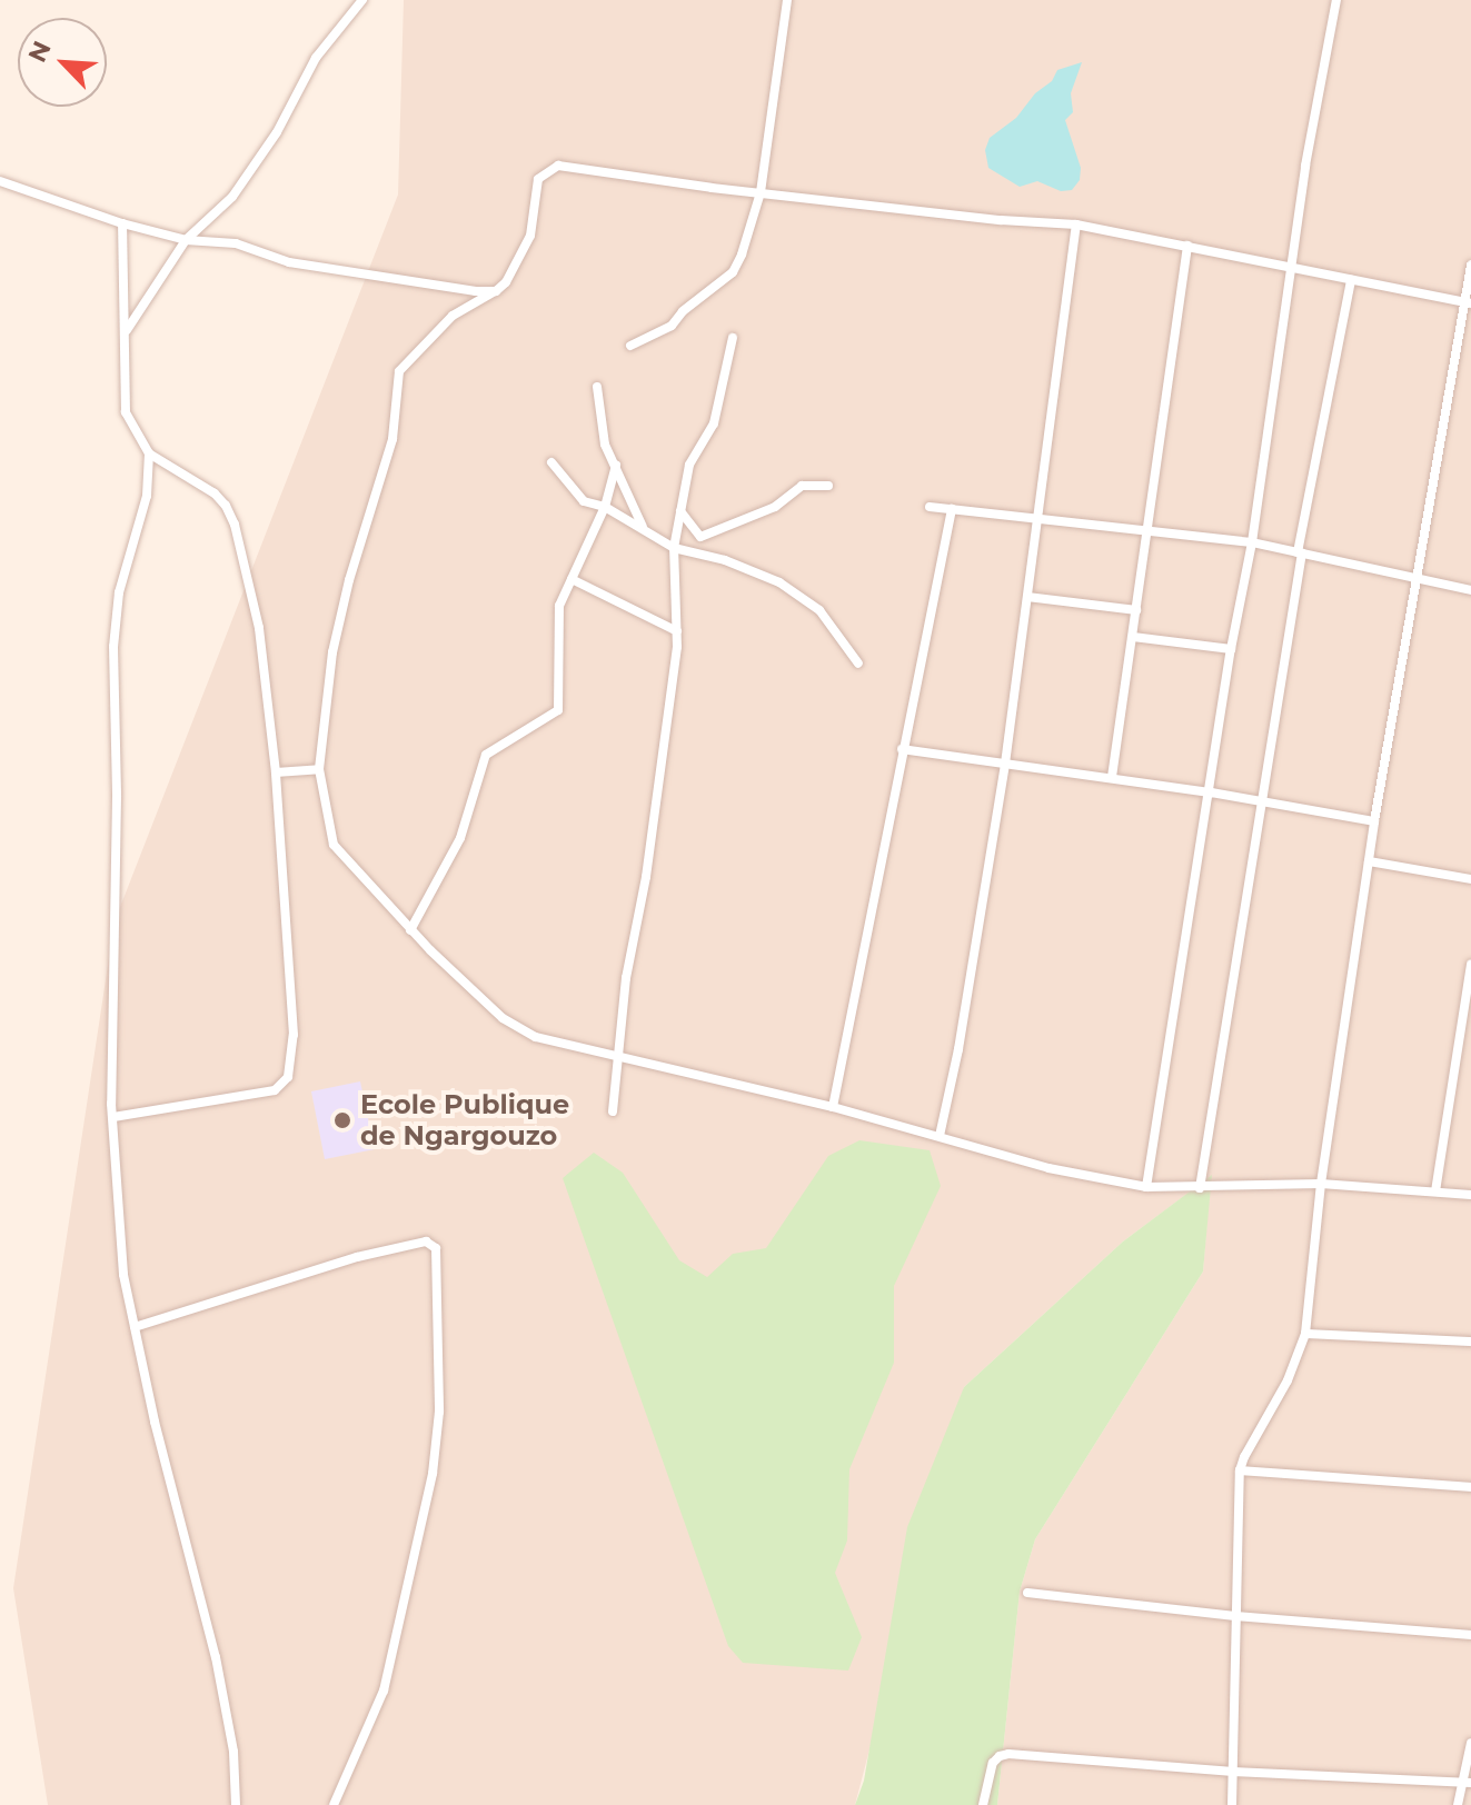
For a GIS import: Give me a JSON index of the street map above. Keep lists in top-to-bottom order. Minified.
{"places":["Ecole Publique de Ngargouzo"],"north":"top left"}
